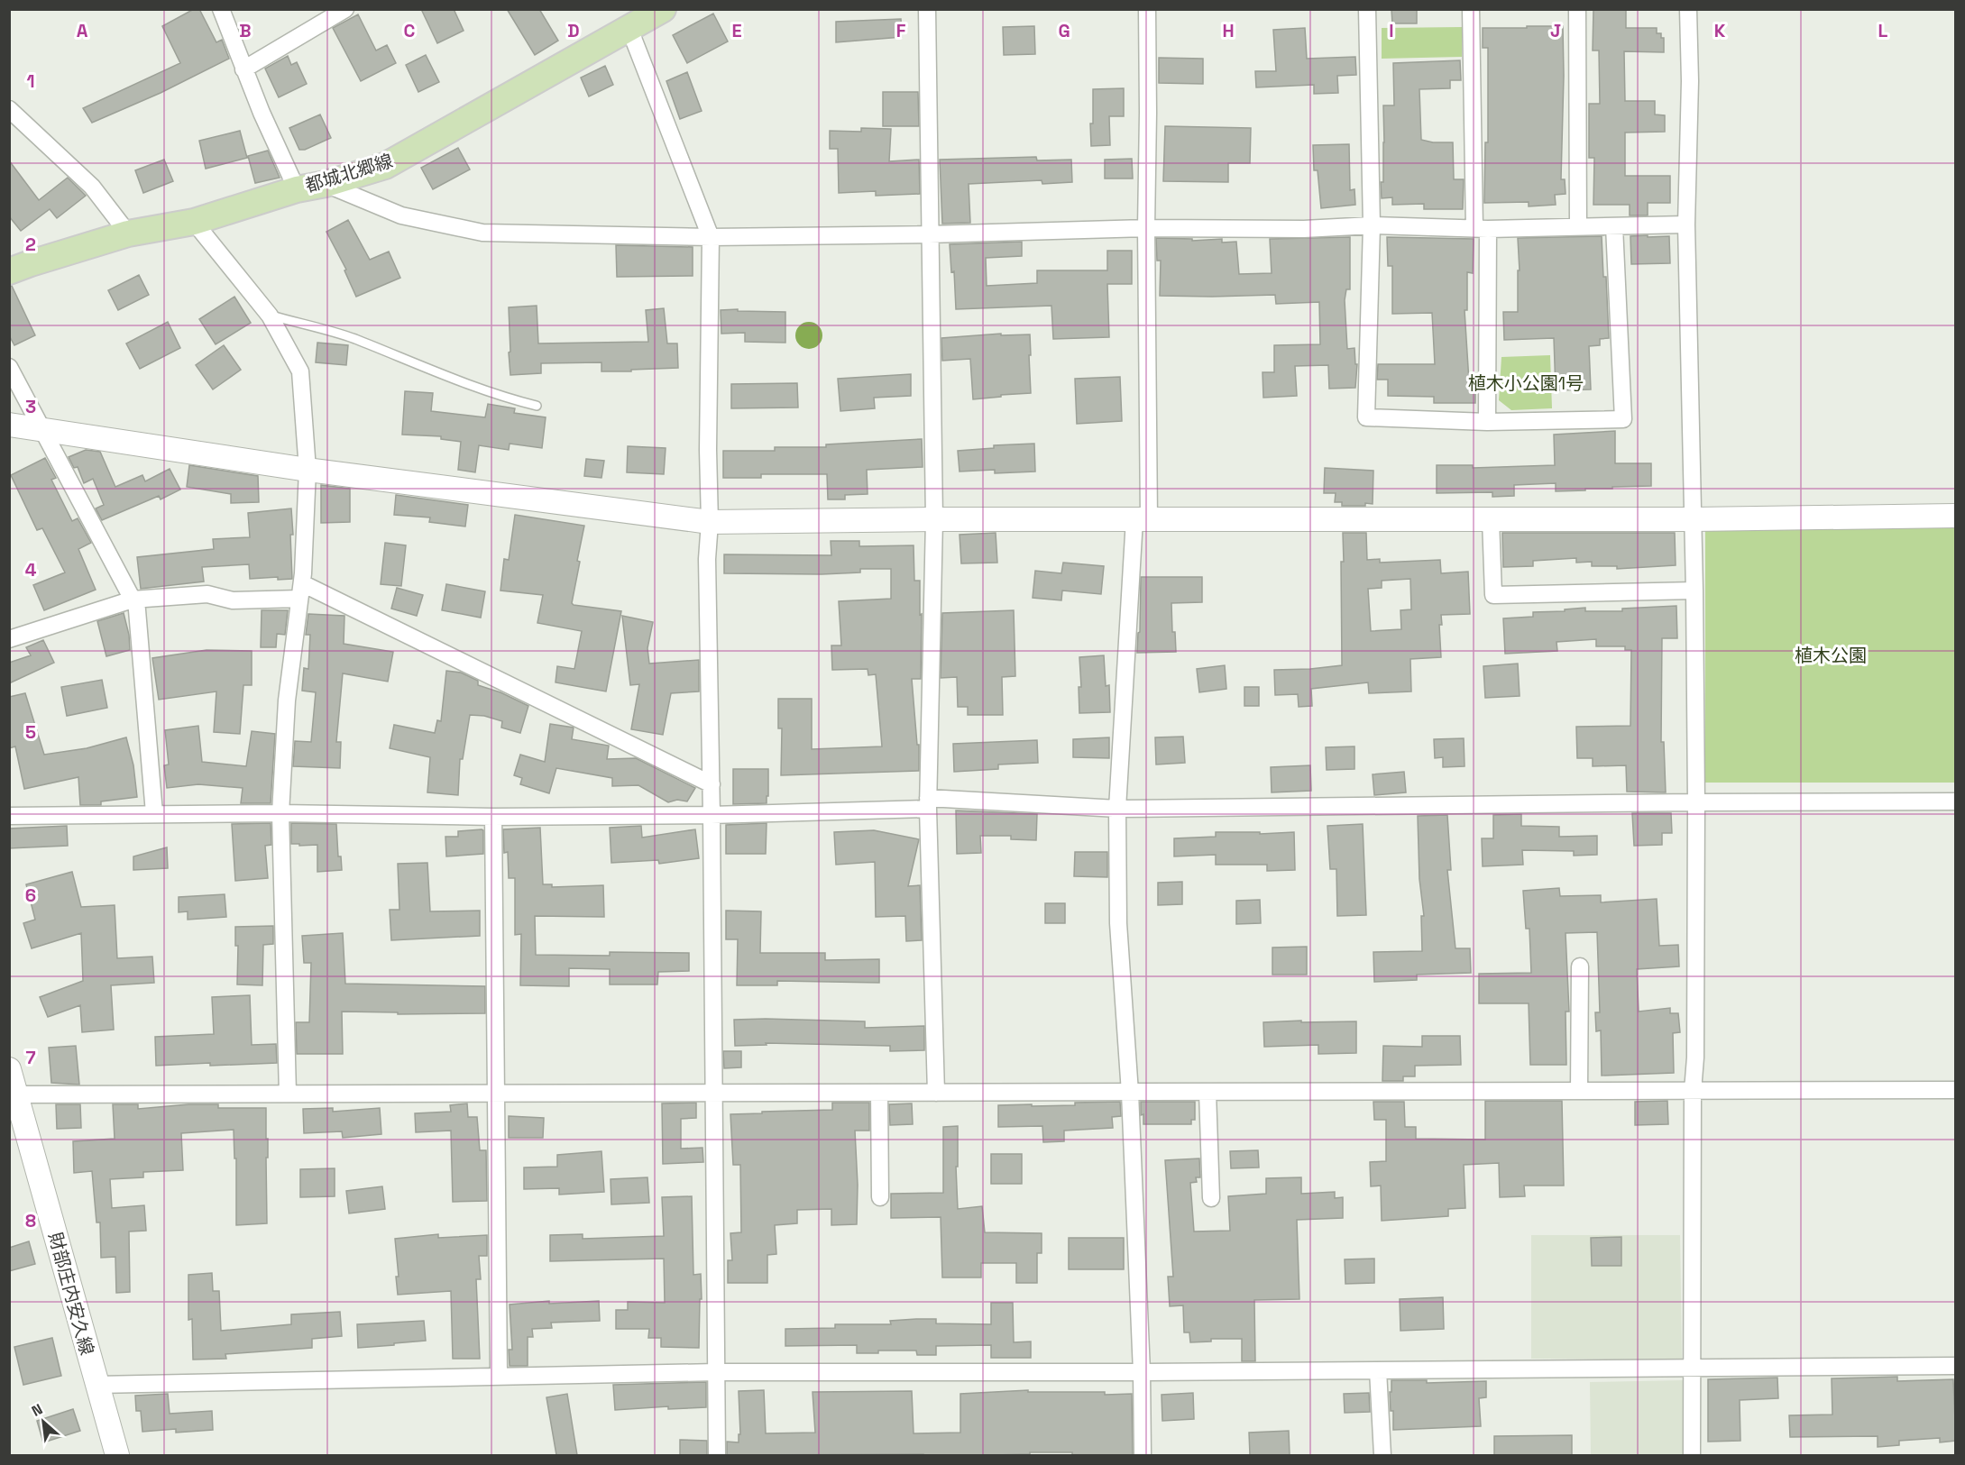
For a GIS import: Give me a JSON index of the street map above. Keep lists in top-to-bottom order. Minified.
{"streets":{"main road":["都城北郷線"],"street":["財部庄内安久線"]},"parks":["植木小公園1号","植木公園"],"north":"top left","grid":{"columns":["A","B","C","D","E","F","G","H","I","J","K","L"],"rows":["1","2","3","4","5","6","7","8"]}}
